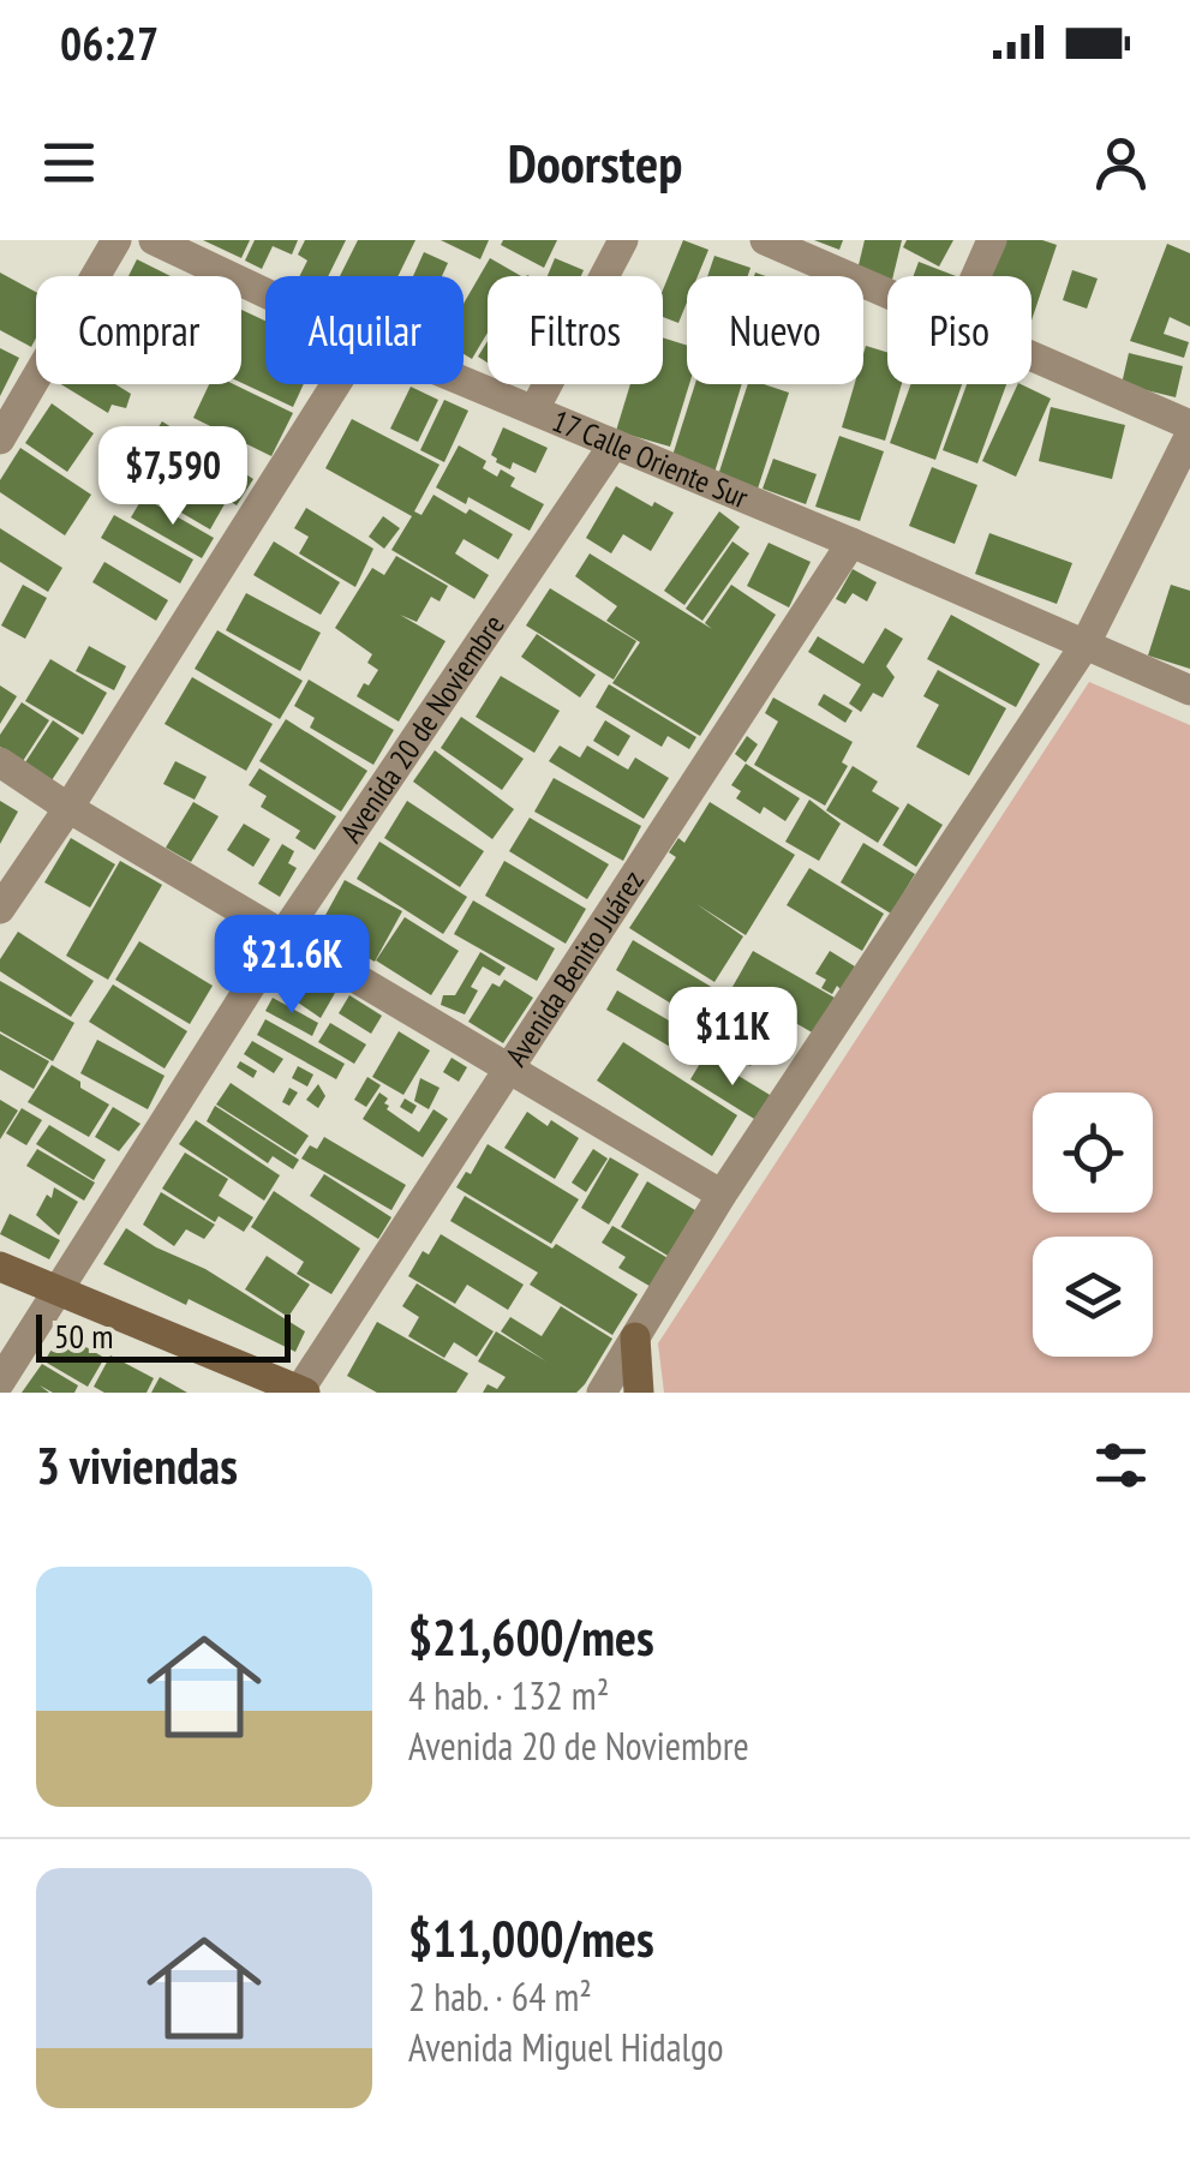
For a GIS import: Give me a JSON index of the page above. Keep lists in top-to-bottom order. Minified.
{"streets":{"street":["17 Calle Oriente Sur","Avenida 20 de Noviembre","Avenida Benito Juárez"]},"crossings":[["17 Calle Oriente Sur","Avenida 20 de Noviembre"],["17 Calle Oriente Sur","Avenida Benito Juárez"]],"scale_bar":"50 m","page":{"status":"06:27","header":"Doorstep","chip":["Comprar","Alquilar","Filtros","Nuevo","Piso"],"price":["$7,590","$21.6K","$11K"],"scale":"50 m","heading":"3 viviendas","list":[{"name":"$21,600/mes","note":"4 hab. · 132 m² · Avenida 20 de Noviembre"},{"name":"$11,000/mes","note":"2 hab. · 64 m² · Avenida Miguel Hidalgo"}]}}
